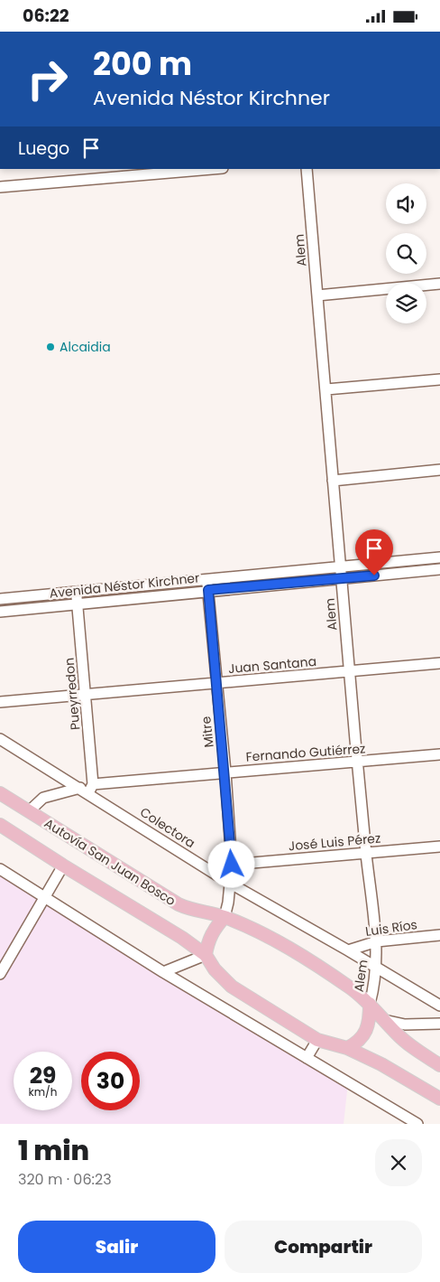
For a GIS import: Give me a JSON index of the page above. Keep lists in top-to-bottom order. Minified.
{"streets":{"main road":["Autovía San Juan Bosco"],"street":["Alem","Avenida Néstor Kirchner","Juan Santana","Pueyrredon","Mitre","Fernando Gutiérrez","Colectora","José Luis Pérez","Luis Ríos"]},"crossings":[["Alem","Avenida Néstor Kirchner"],["Alem","Juan Santana"],["Alem","Fernando Gutiérrez"],["Alem","Colectora"],["Alem","José Luis Pérez"],["Alem","Autovía San Juan Bosco"],["Alem","Luis Ríos"],["Avenida Néstor Kirchner","Pueyrredon"],["Avenida Néstor Kirchner","Mitre"],["Juan Santana","Pueyrredon"],["Juan Santana","Mitre"],["Pueyrredon","Fernando Gutiérrez"],["Pueyrredon","Colectora"],["Mitre","Fernando Gutiérrez"],["Mitre","Colectora"],["Mitre","José Luis Pérez"],["Mitre","Autovía San Juan Bosco"],["Fernando Gutiérrez","Colectora"],["Fernando Gutiérrez","Autovía San Juan Bosco"],["Colectora","Luis Ríos"]],"places":["Alcaidia"],"page":{"status":"06:22","turn":["200 m","Avenida Néstor Kirchner"],"then":"Luego","speed":"29 km/h","limit":"30","heading":["1 min","320 m · 06:23"],"buttons":["Salir","Compartir"]}}
